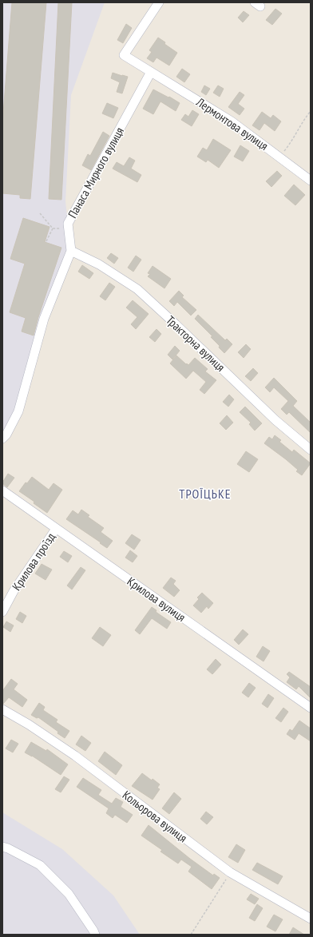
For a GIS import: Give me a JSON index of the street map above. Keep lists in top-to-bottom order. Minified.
{"streets":{"street":["Лермонтова вулиця","Панаса Мирного вулиця","Тракторна вулиця","Крилова проїзд","Крилова вулиця","Кольорова вулиця"]},"crossings":[["Лермонтова вулиця","Панаса Мирного вулиця"],["Панаса Мирного вулиця","Тракторна вулиця"],["Крилова проїзд","Крилова вулиця"]],"districts":["ТРОЇЦЬКЕ"]}
